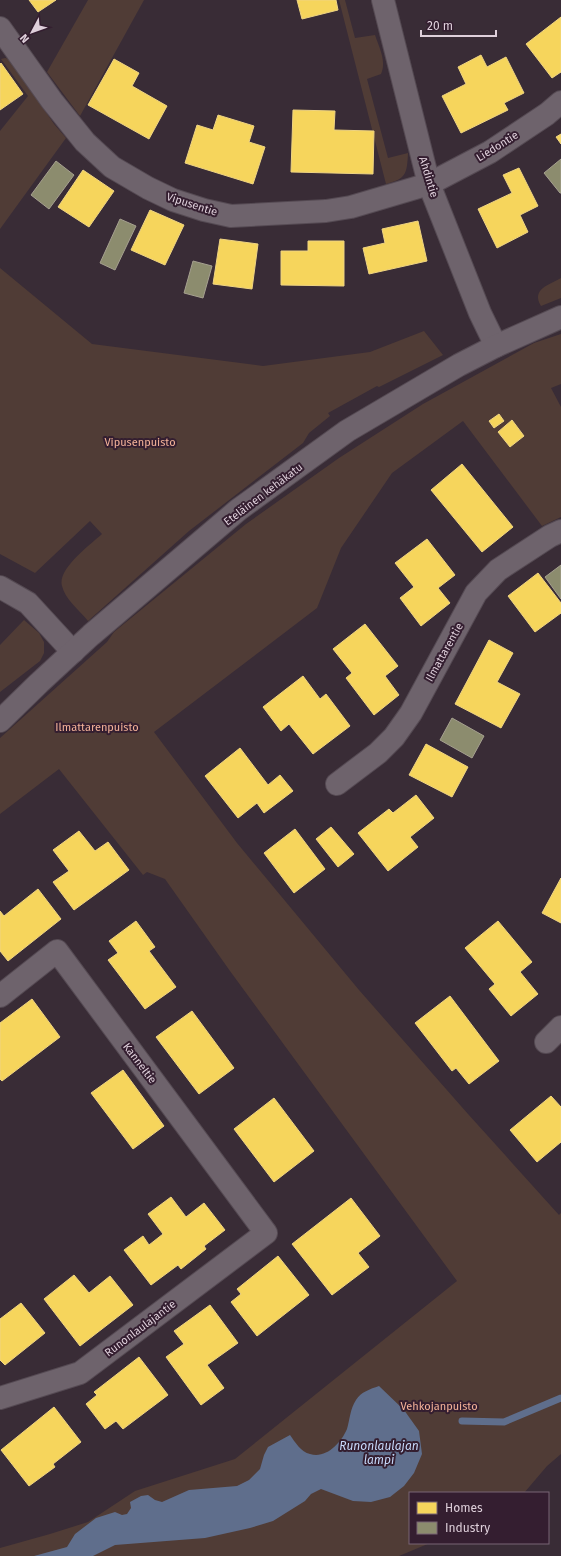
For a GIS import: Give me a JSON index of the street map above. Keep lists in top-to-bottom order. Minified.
{"streets":{"street":["Liedontie","Ahdintie","Vipusentie","Eteläinen kehäkatu","Ilmattarentie","Kanneltie","Runonlaulajantie"]},"crossings":[["Liedontie","Ahdintie"],["Liedontie","Vipusentie"],["Ahdintie","Vipusentie"],["Ahdintie","Eteläinen kehäkatu"],["Kanneltie","Runonlaulajantie"]],"water":["Runonlaulajan lampi"],"parks":["Vipusenpuisto","Ilmattarenpuisto","Vehkojanpuisto"],"legend":["Homes","Industry"],"scale_bar":"20 m","north":"bottom left"}
